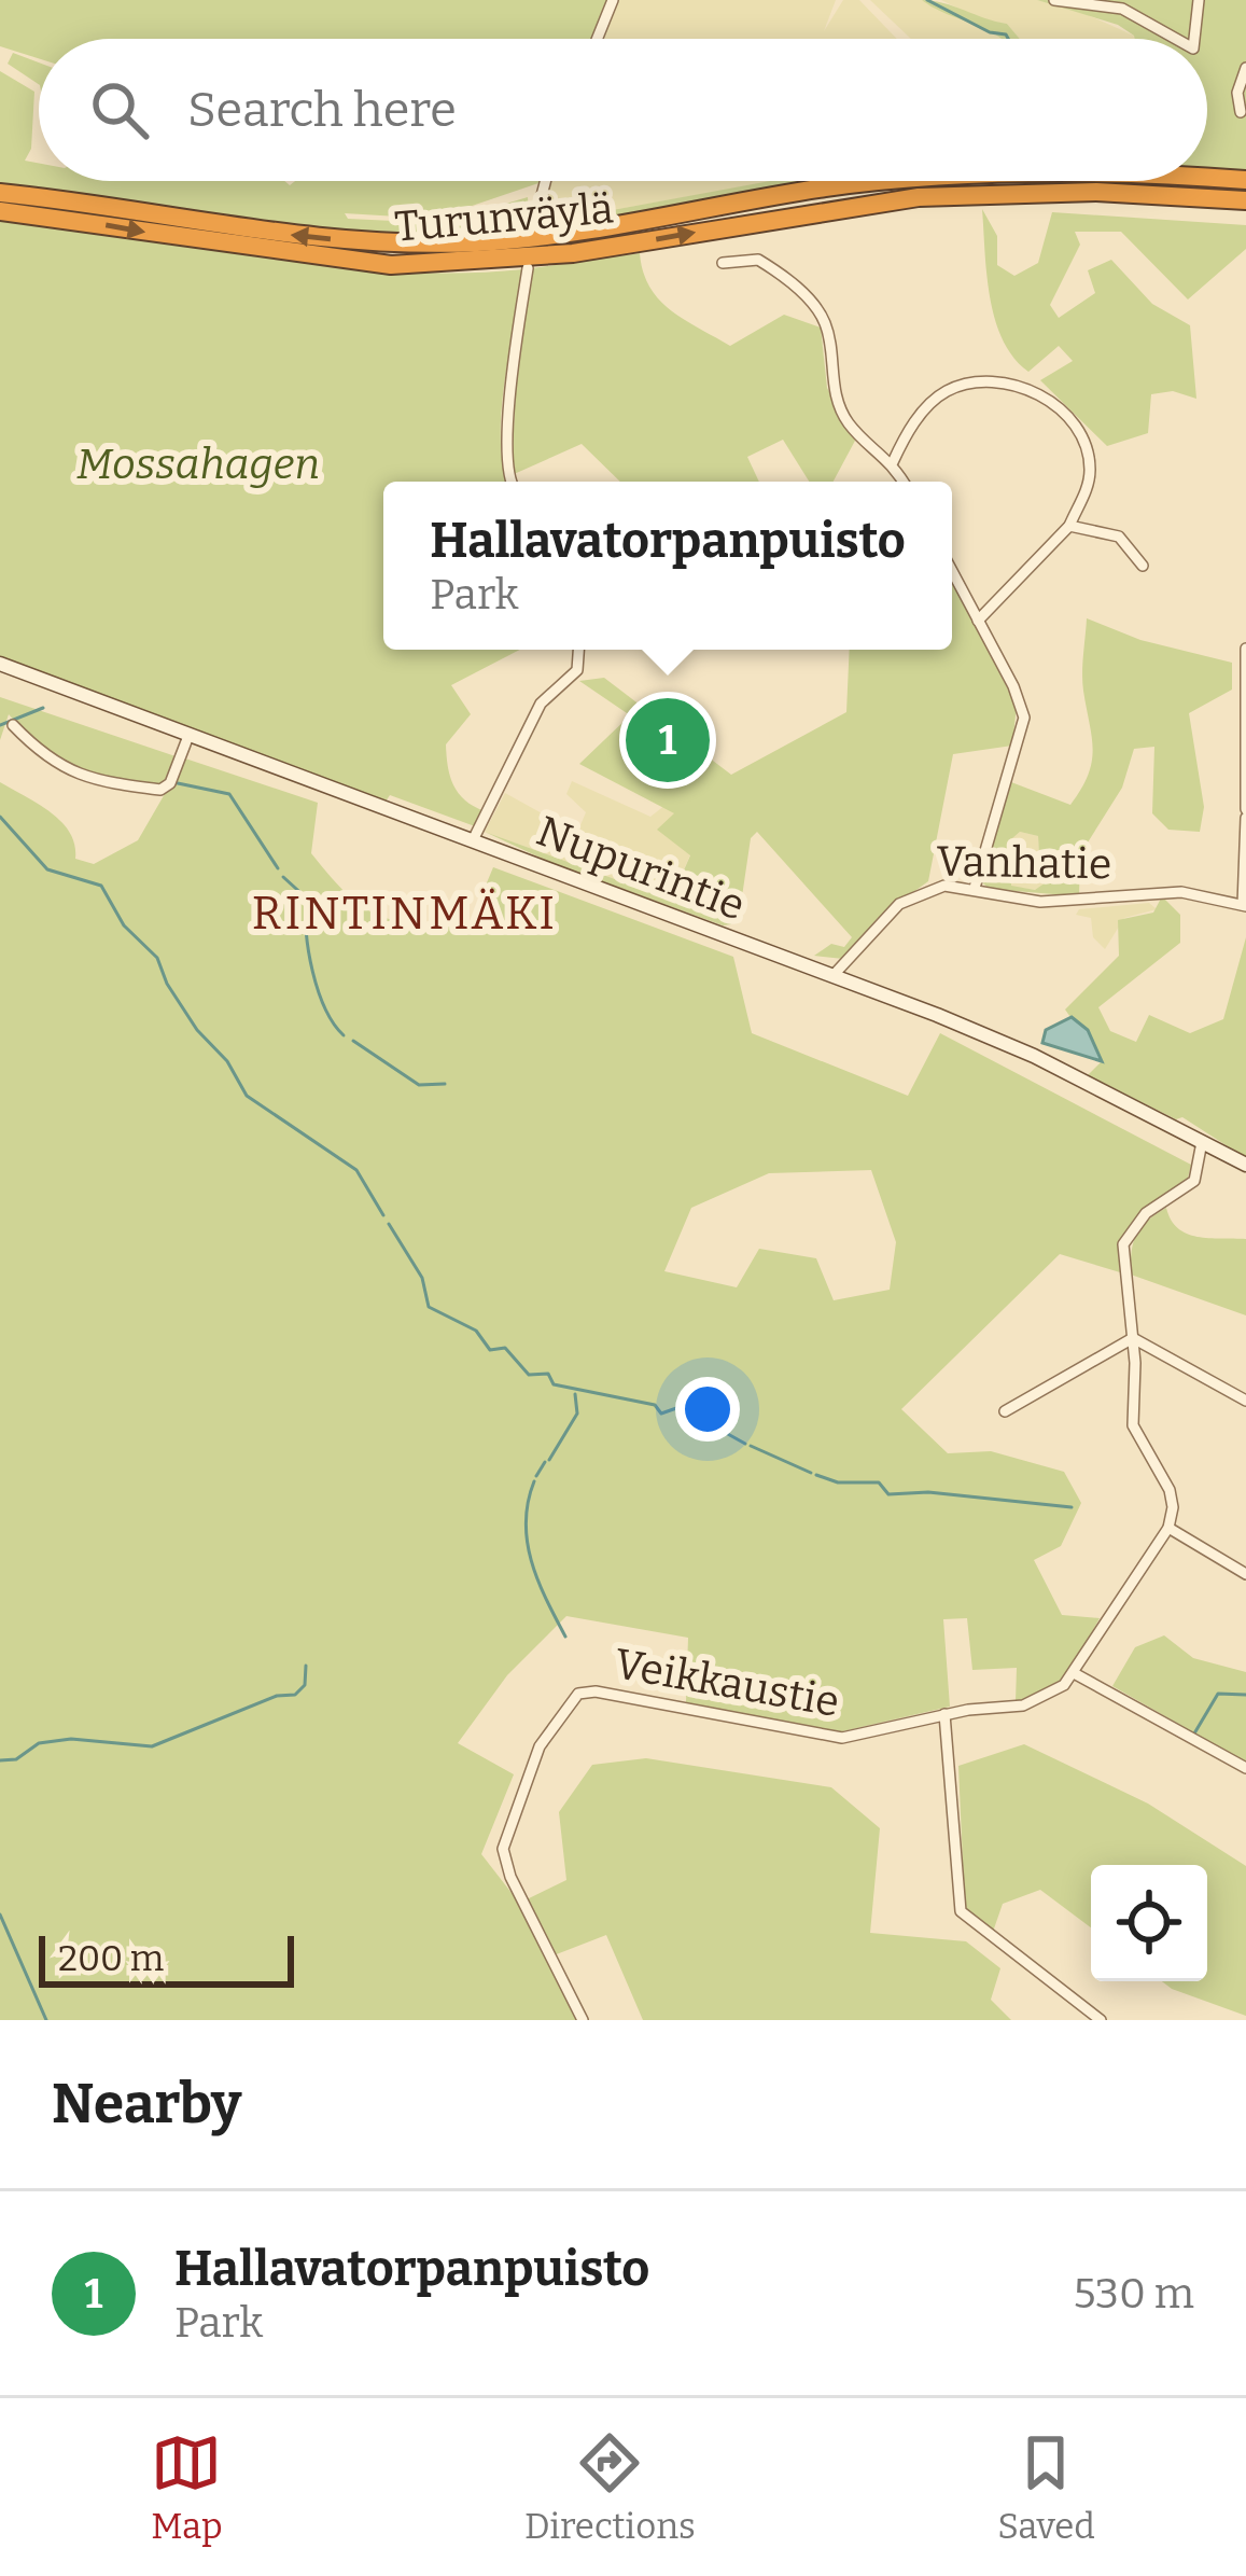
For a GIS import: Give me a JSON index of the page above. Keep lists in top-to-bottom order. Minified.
{"streets":{"highway":["Turunväylä"],"main road":["Nupurintie"],"street":["Vanhatie","Veikkaustie"]},"crossings":[["Vanhatie","Nupurintie"]],"districts":["RINTINMÄKI"],"parks":["Mossahagen"],"scale_bar":"200 m","page":{"search":"Search here","popup":["Hallavatorpanpuisto","Park"],"pins":"1","scale":"200 m","heading":"Nearby","list":[{"mark":"1","name":"Hallavatorpanpuisto","note":"Park","value":"530 m"}],"nav":["Map","Directions","Saved"]}}
